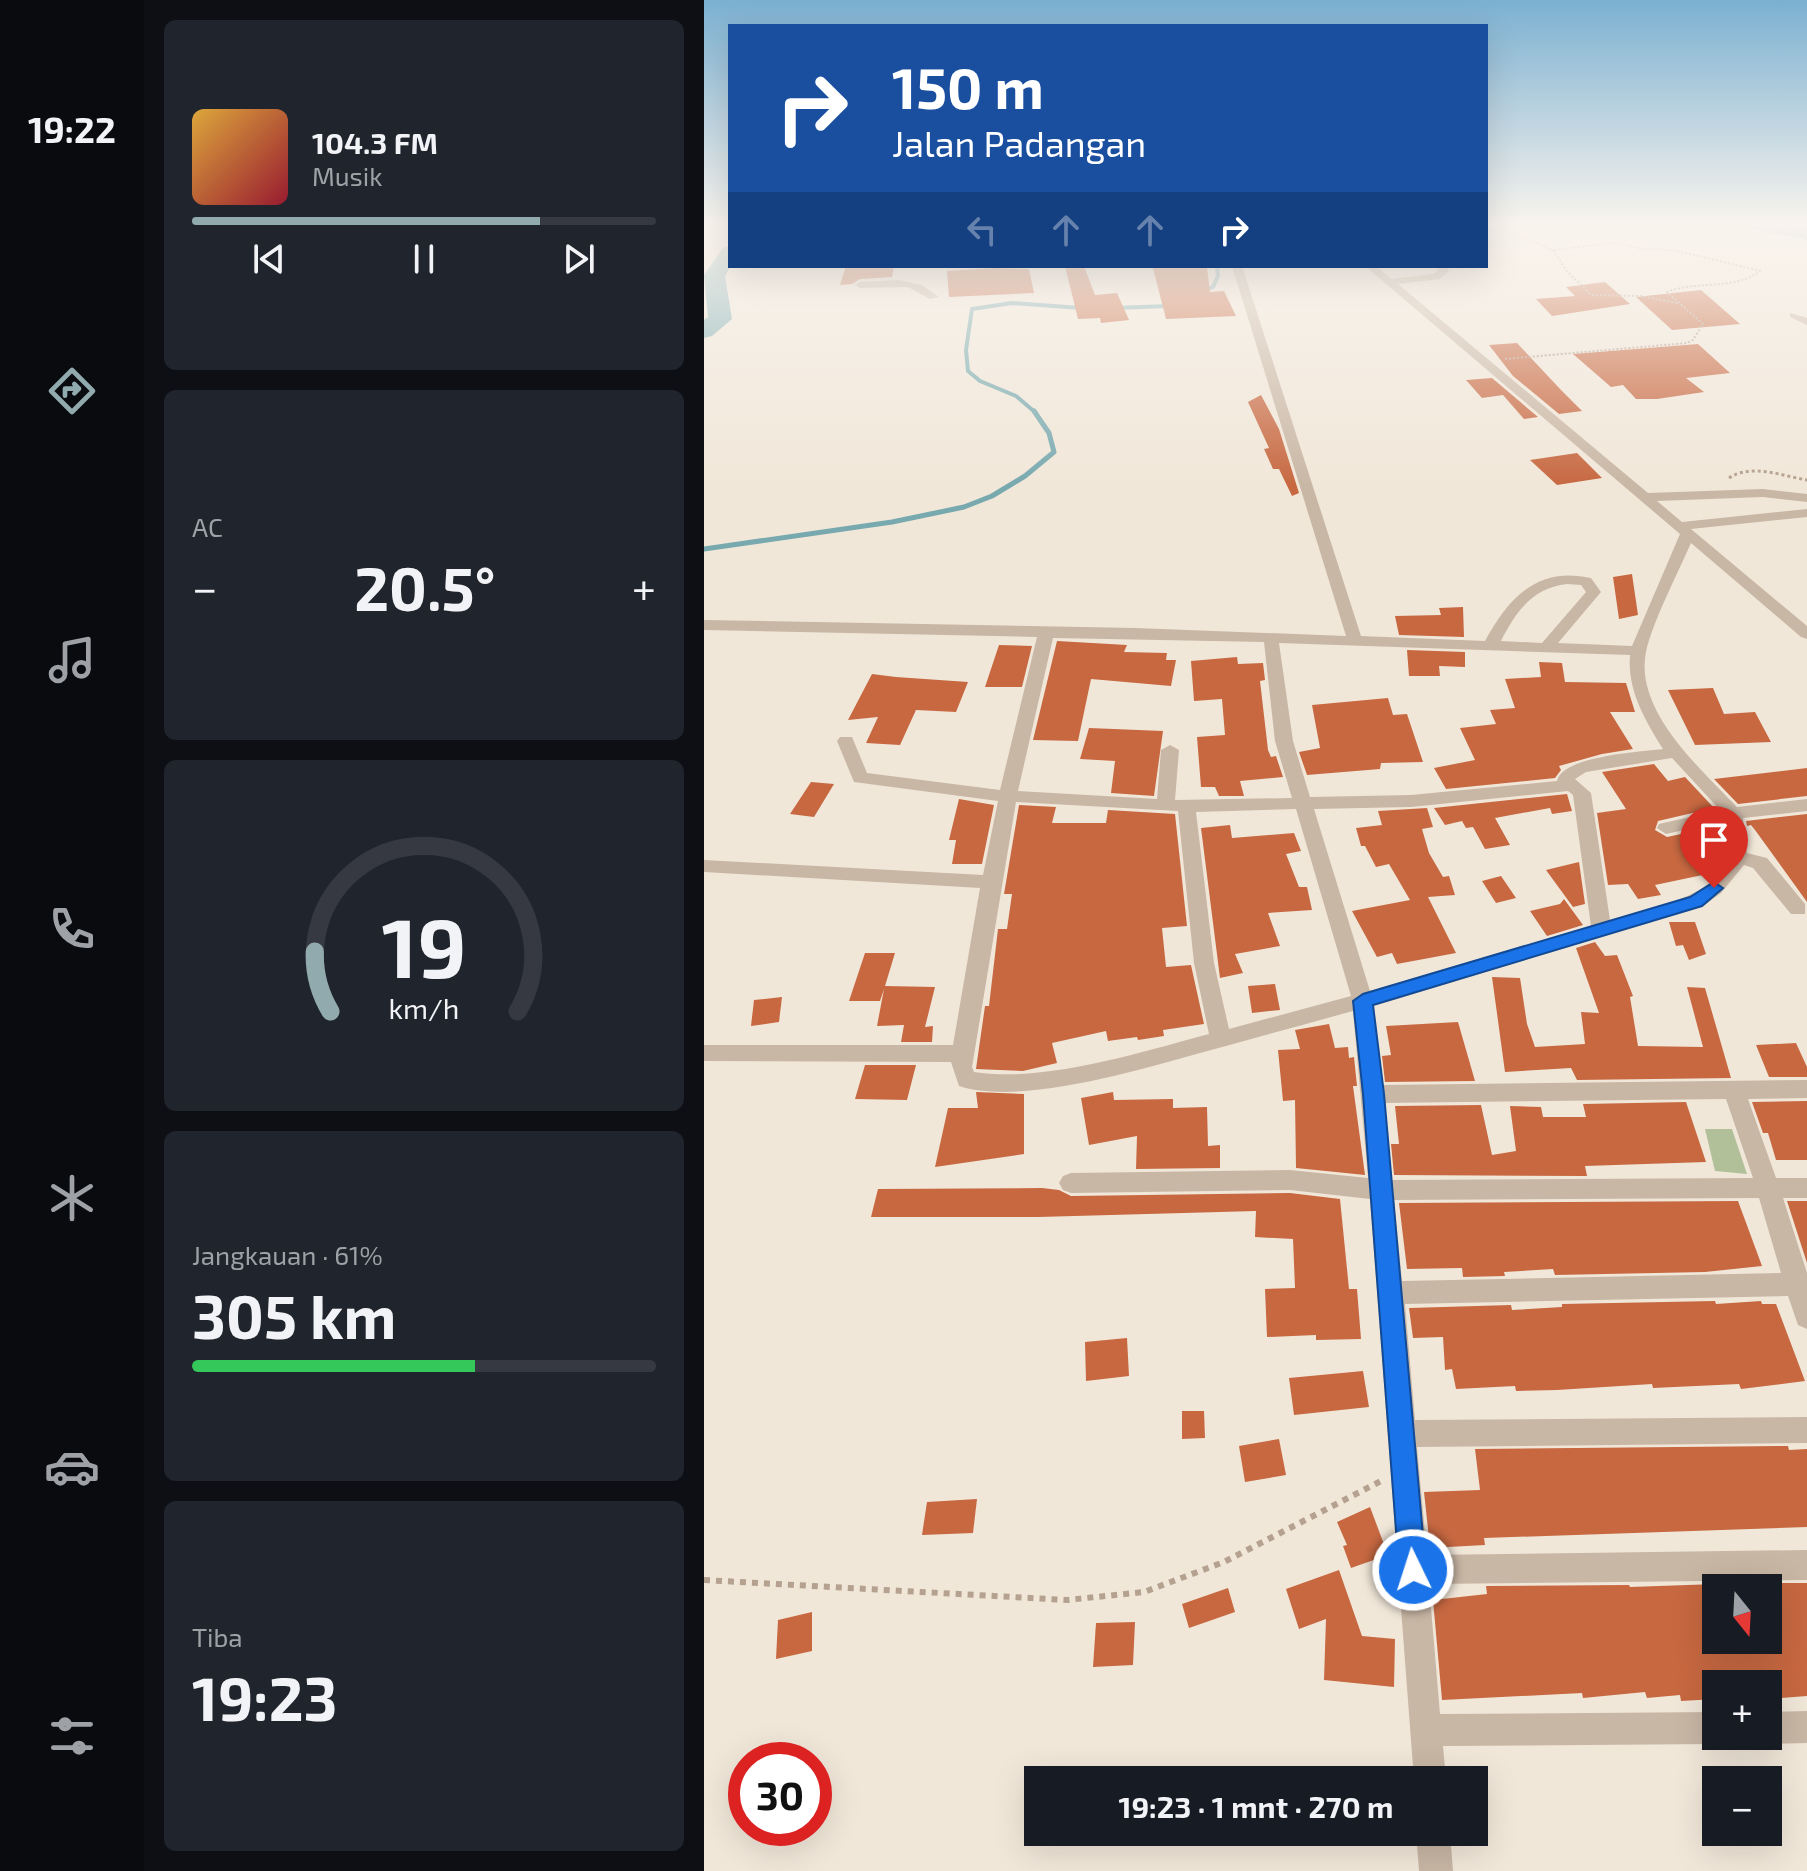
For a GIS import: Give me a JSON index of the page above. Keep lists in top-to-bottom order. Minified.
{"north":"bottom","page":{"tabs":"19:22","turn":["150 m","Jalan Padangan"],"song":["104.3 FM","Musik"],"tile":["AC",["Jangkauan · 61%","305 km"],["Tiba","19:23"]],"heat":["−","20.5°","+"],"map_buttons":["+","−"],"limit":"30","trip":"19:23 · 1 mnt · 270 m","gauge":["19","km/h"]}}
